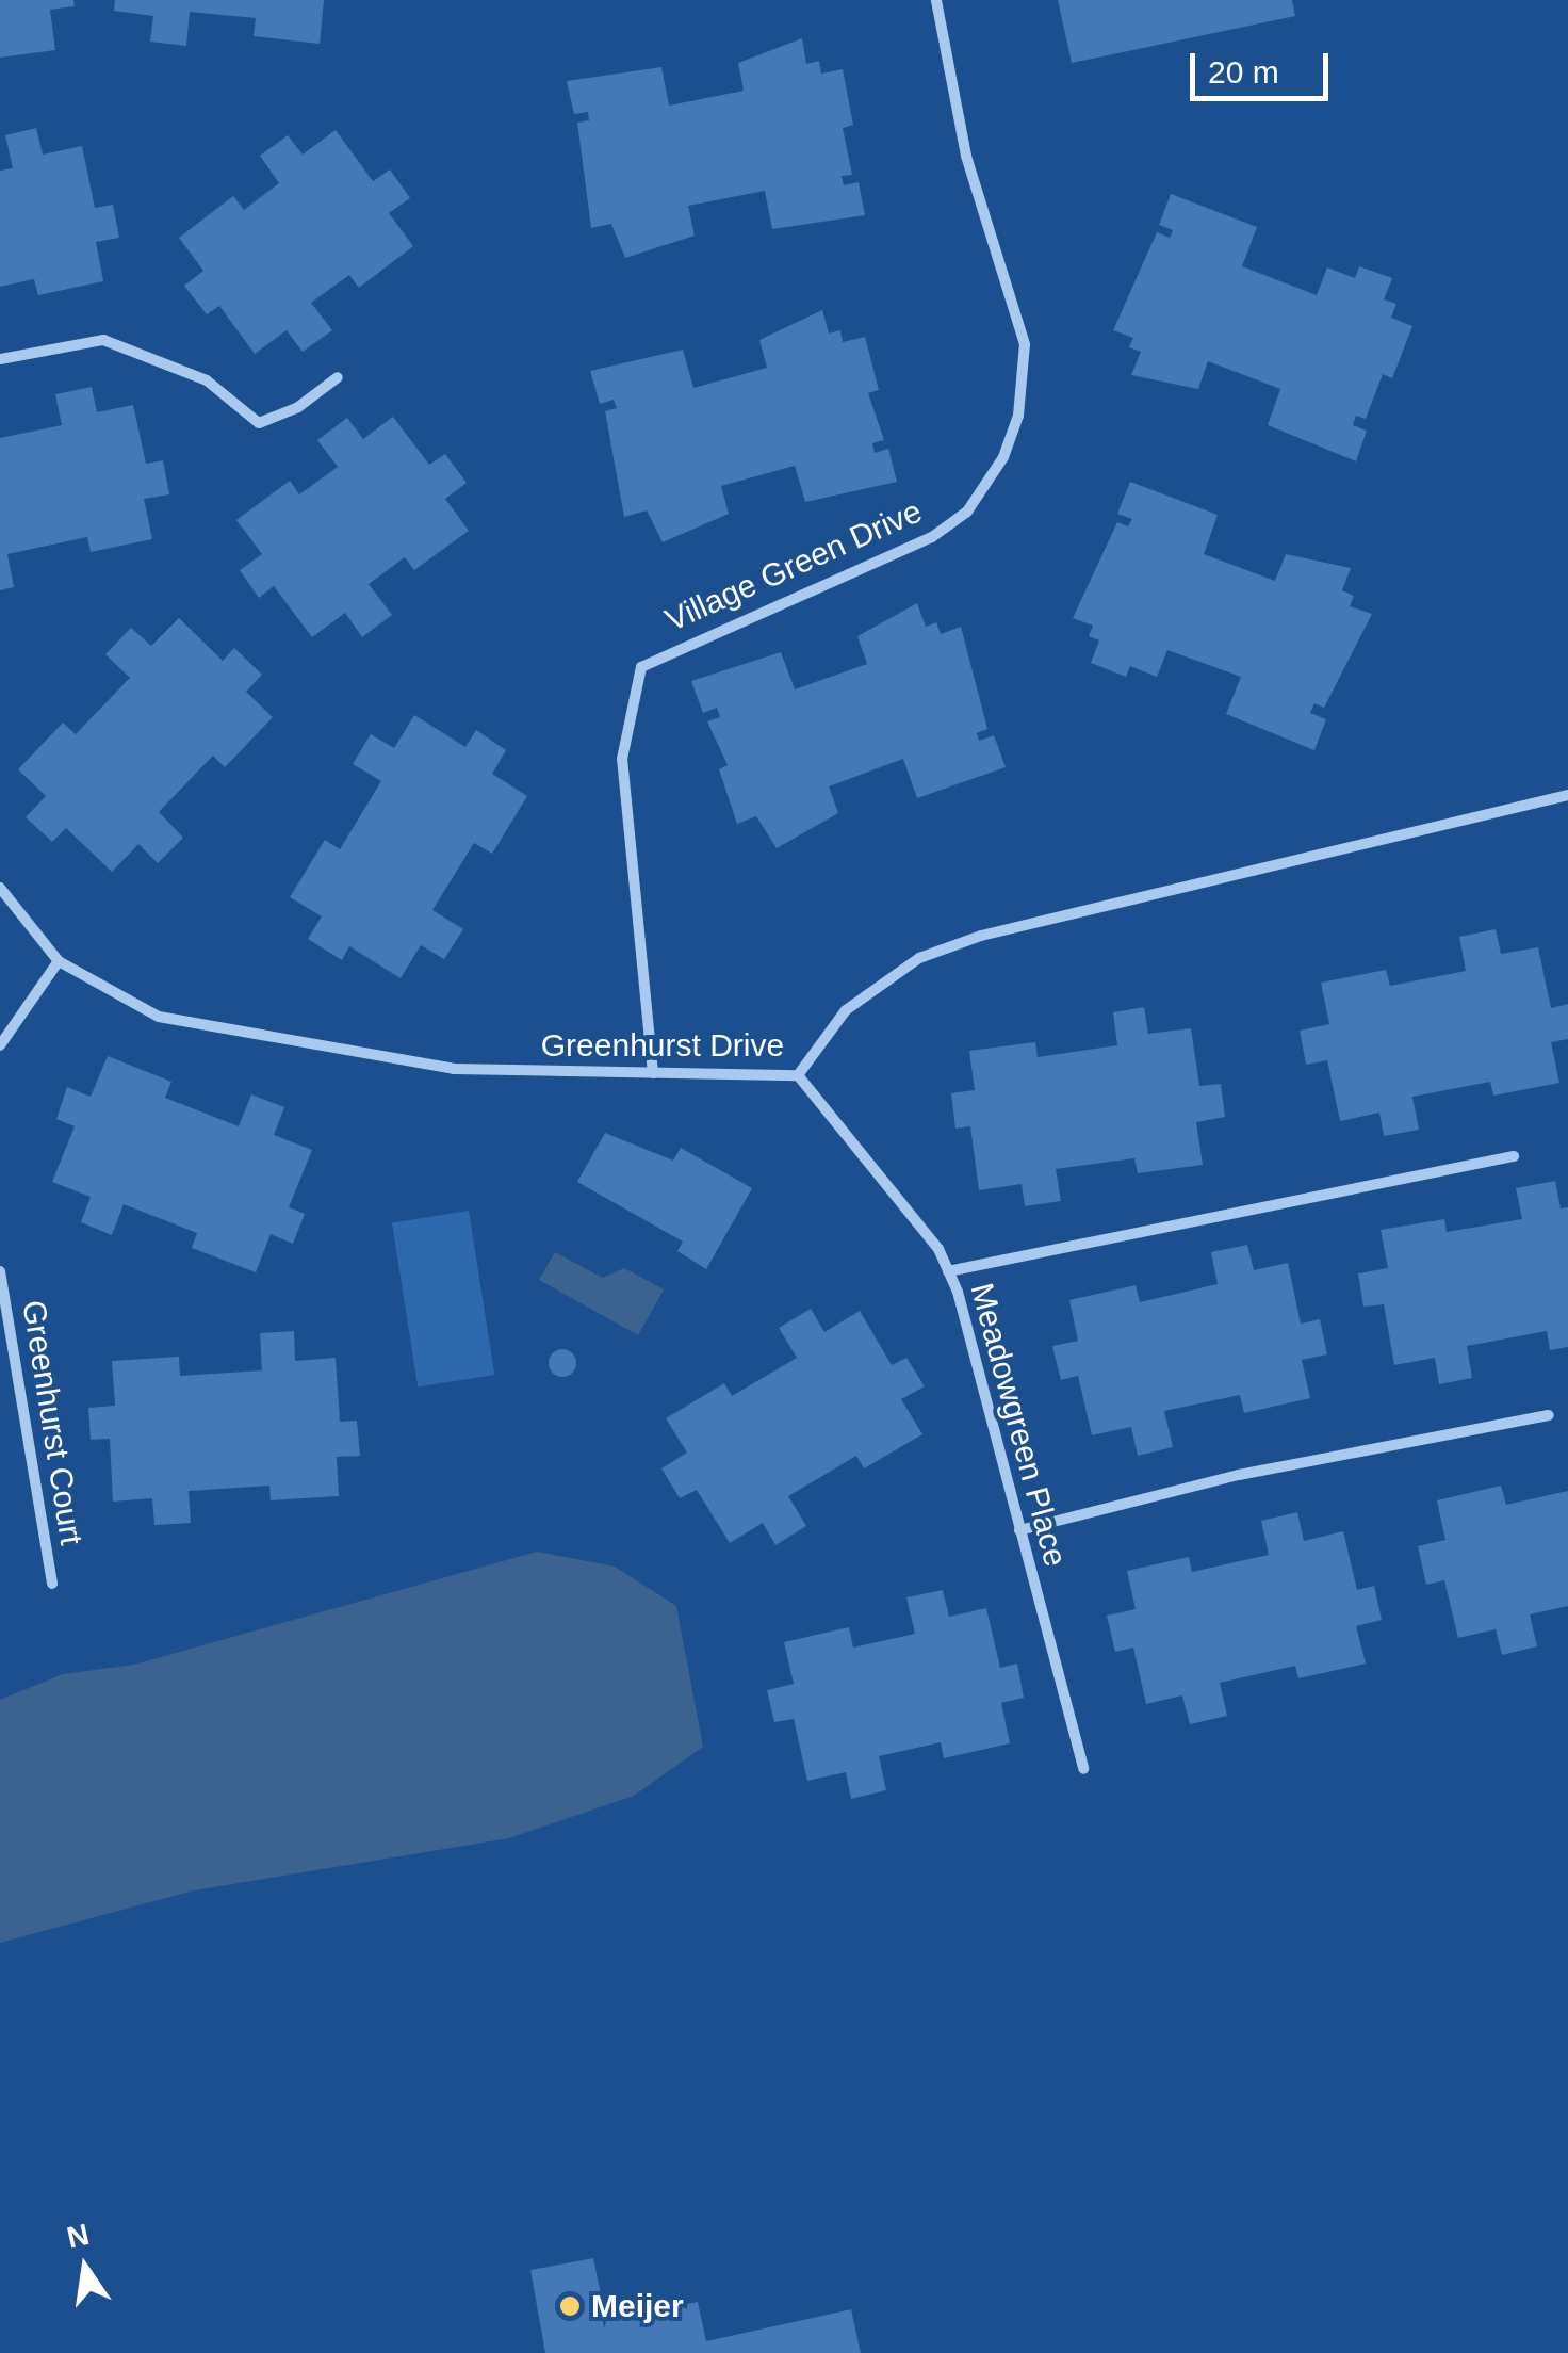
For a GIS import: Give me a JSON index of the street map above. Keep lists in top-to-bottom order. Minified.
{"streets":{"street":["Village Green Drive","Greenhurst Drive","Greenhurst Court","Meadowgreen Place"]},"crossings":[["Village Green Drive","Greenhurst Drive"],["Greenhurst Drive","Meadowgreen Place"]],"places":["Meijer"],"scale_bar":"20 m","north":"top"}
